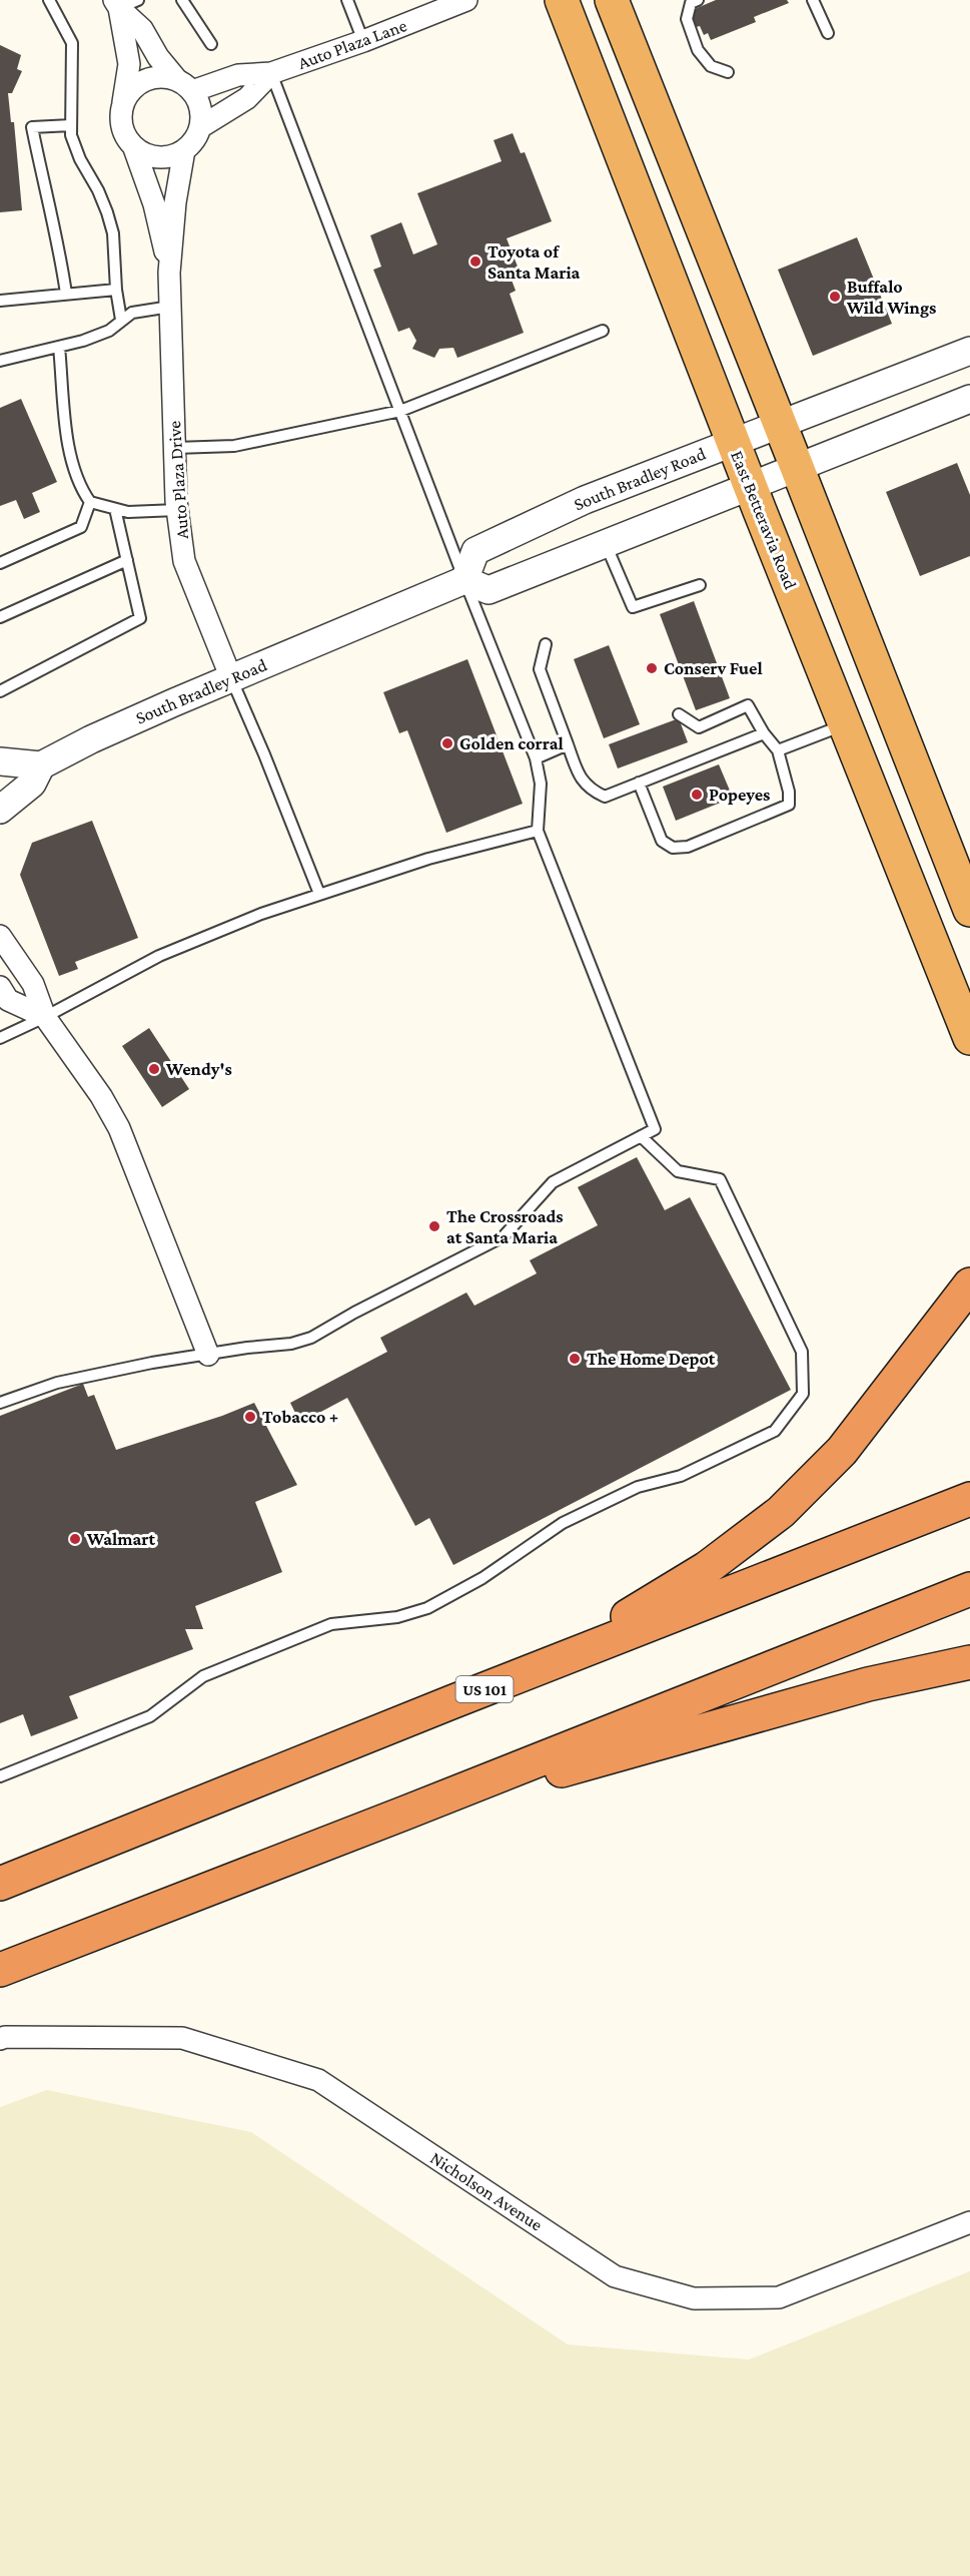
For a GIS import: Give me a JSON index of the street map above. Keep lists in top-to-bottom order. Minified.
{"streets":{"highway":["East Betteravia Road","US 101"],"street":["Auto Plaza Lane","South Bradley Road","Auto Plaza Drive","Nicholson Avenue"]},"crossings":[["Auto Plaza Lane","Auto Plaza Drive"],["South Bradley Road","Auto Plaza Drive"],["South Bradley Road","East Betteravia Road"]],"places":["Toyota of Santa Maria","Buffalo Wild Wings","Conserv Fuel","Golden corral","Popeyes","Wendy's","The Crossroads at Santa Maria","The Home Depot","Tobacco +","Walmart"]}
